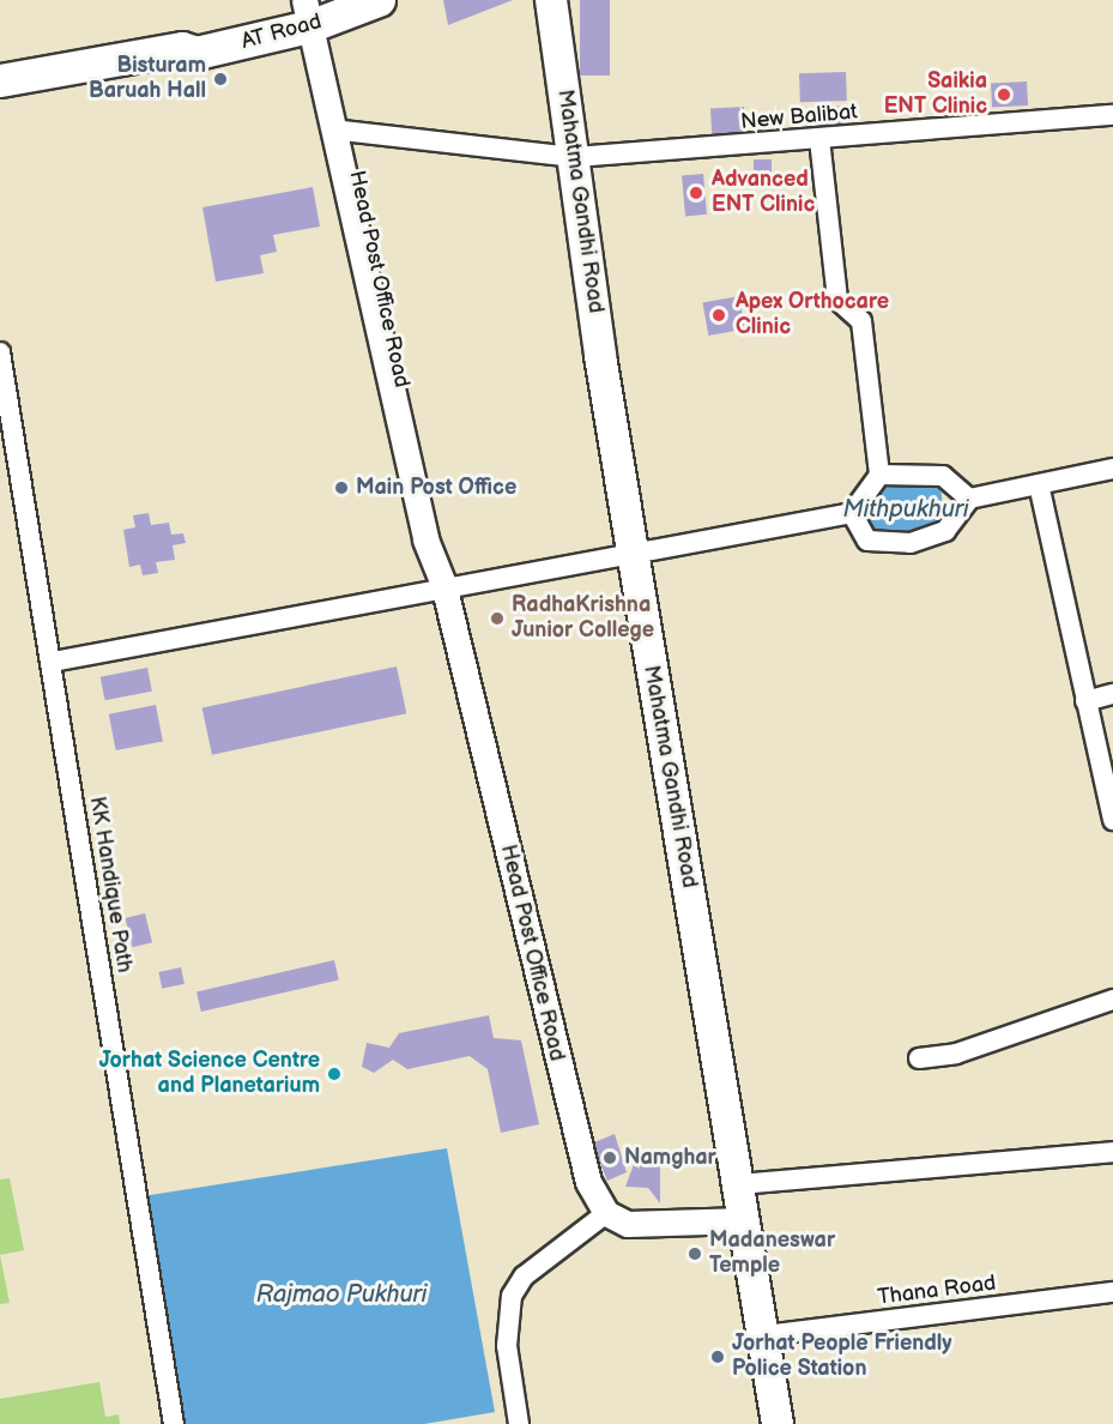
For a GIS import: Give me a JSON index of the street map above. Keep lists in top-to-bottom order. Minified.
{"streets":{"highway":["AT Road"],"main road":["Mahatma Gandhi Road"],"street":["New Balibat","Head Post Office Road","KK Handique Path","Thana Road"]},"crossings":[["AT Road","Head Post Office Road"],["New Balibat","Mahatma Gandhi Road"],["New Balibat","Head Post Office Road"],["Mahatma Gandhi Road","Thana Road"]],"water":["Mithpukhuri","Rajmao Pukhuri"],"places":["Bisturam Baruah Hall","Saikia ENT Clinic","Advanced ENT Clinic","Apex Orthocare Clinic","Main Post Office","RadhaKrishna Junior College","Jorhat Science Centre and Planetarium","Namghar","Madaneswar Temple","Jorhat People Friendly Police Station"]}
